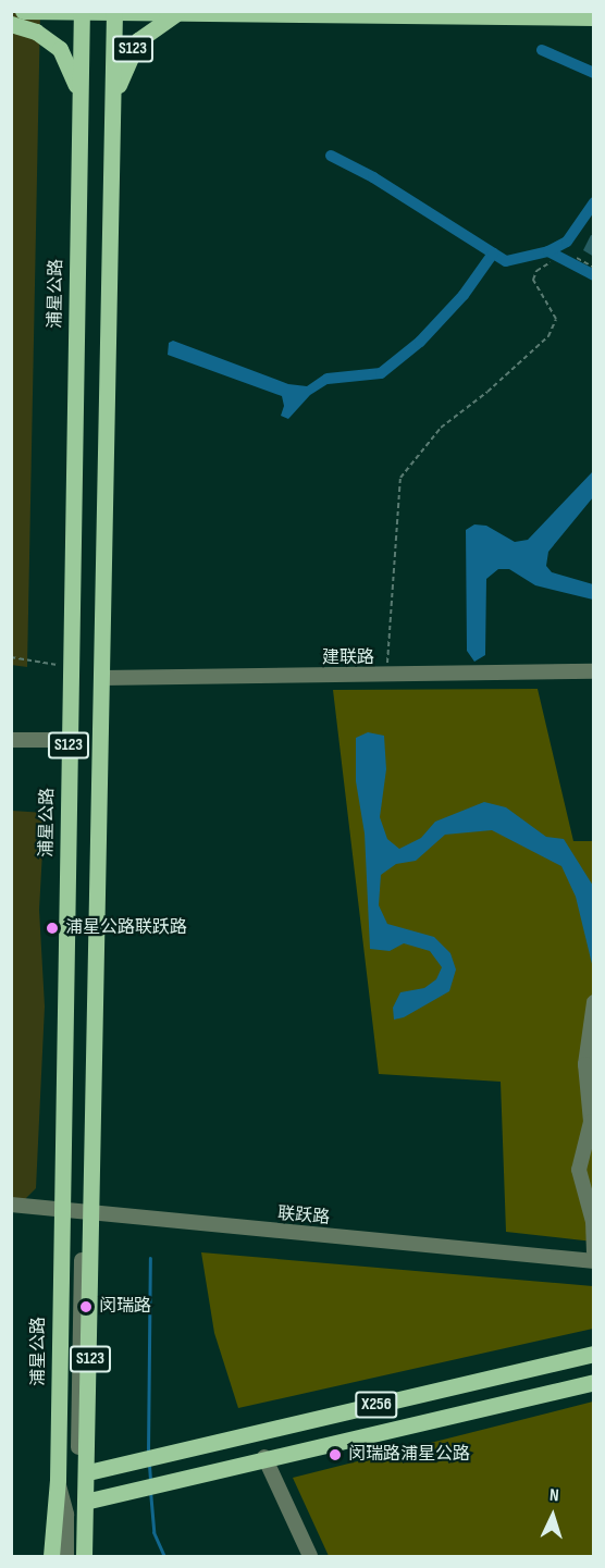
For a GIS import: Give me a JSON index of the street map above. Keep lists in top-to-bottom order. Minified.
{"streets":{"main road":["S123","浦星公路","X256"],"street":["建联路","联跃路"]},"crossings":[["S123","浦星公路"],["S123","建联路"],["S123","联跃路"],["S123","X256"],["浦星公路","联跃路"]],"places":["浦星公路联跃路","闵瑞路","闵瑞路浦星公路"],"north":"top"}
